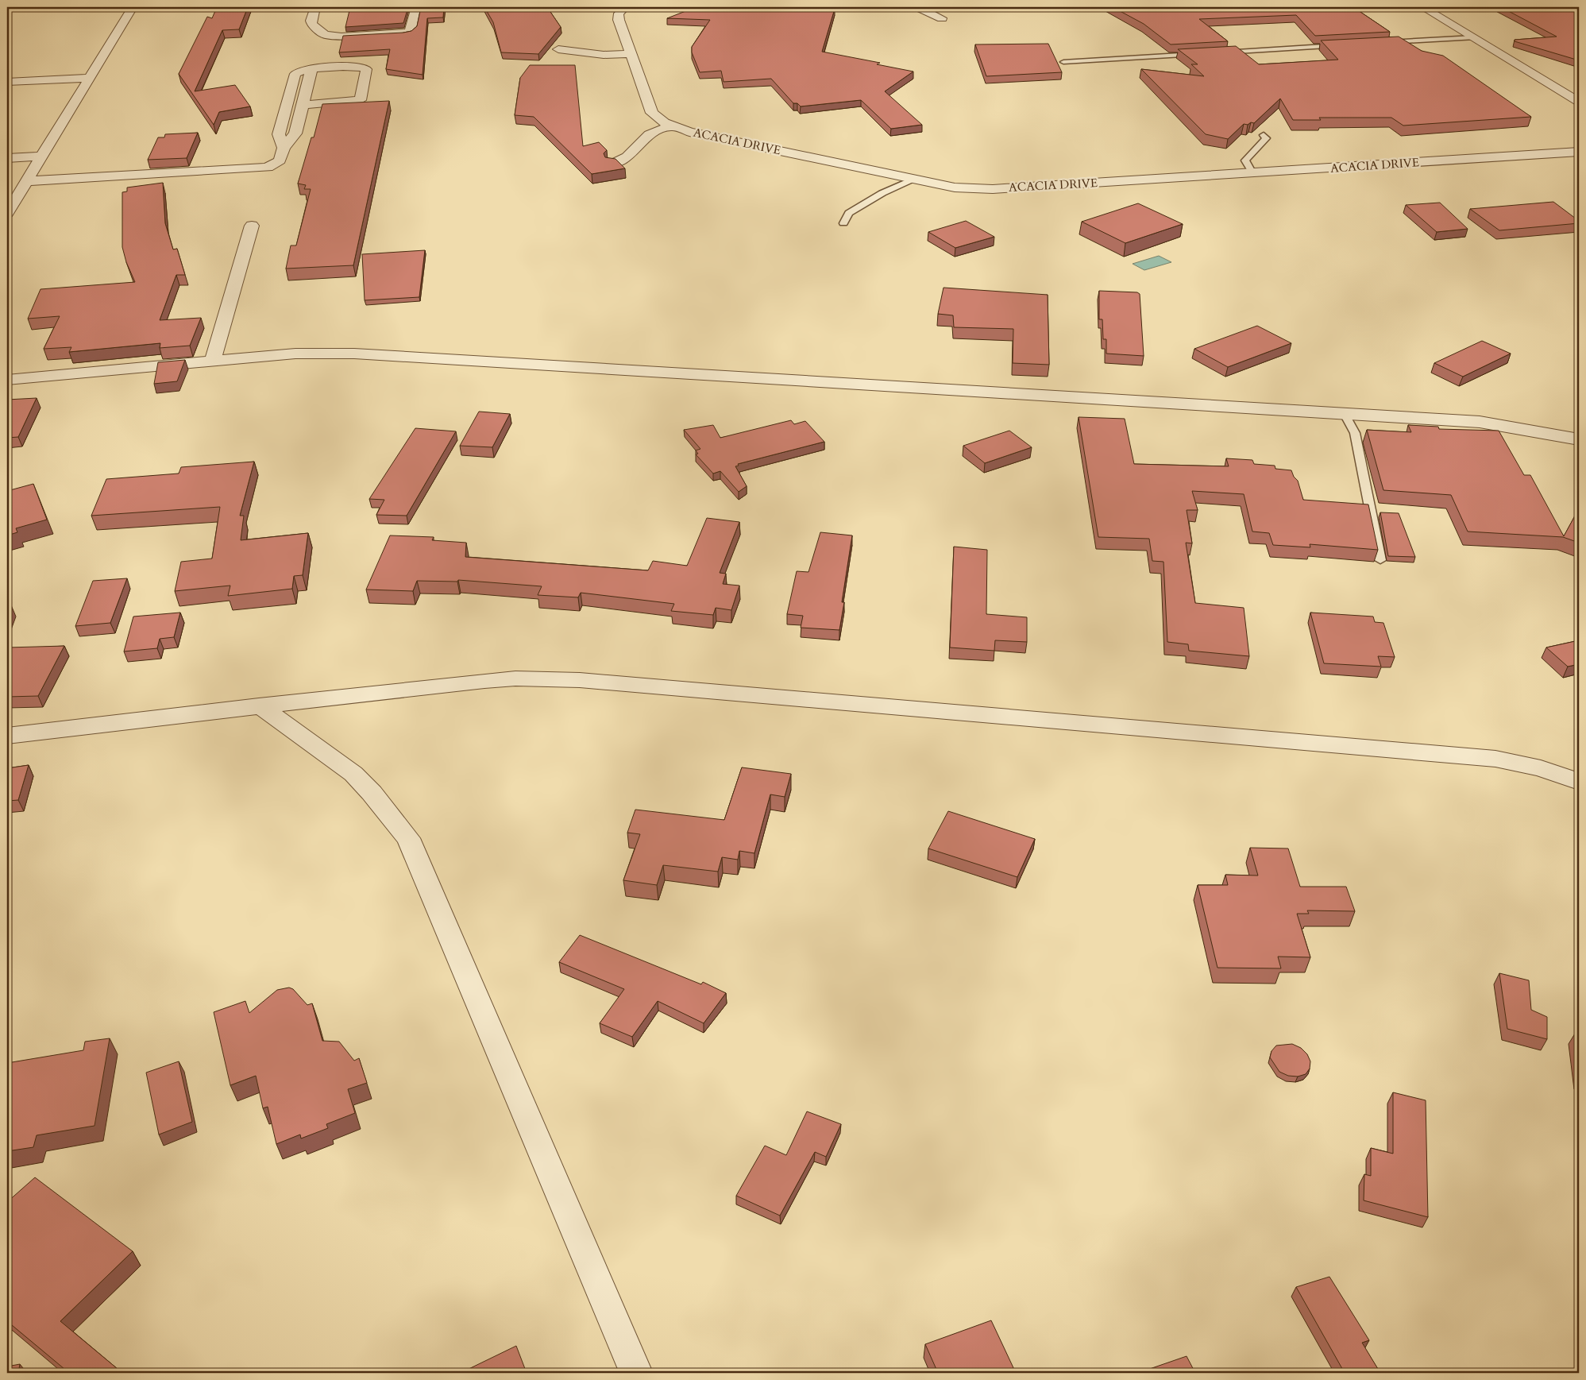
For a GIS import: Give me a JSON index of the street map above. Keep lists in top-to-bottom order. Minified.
{"streets":{"street":["ACACIA DRIVE"]}}
